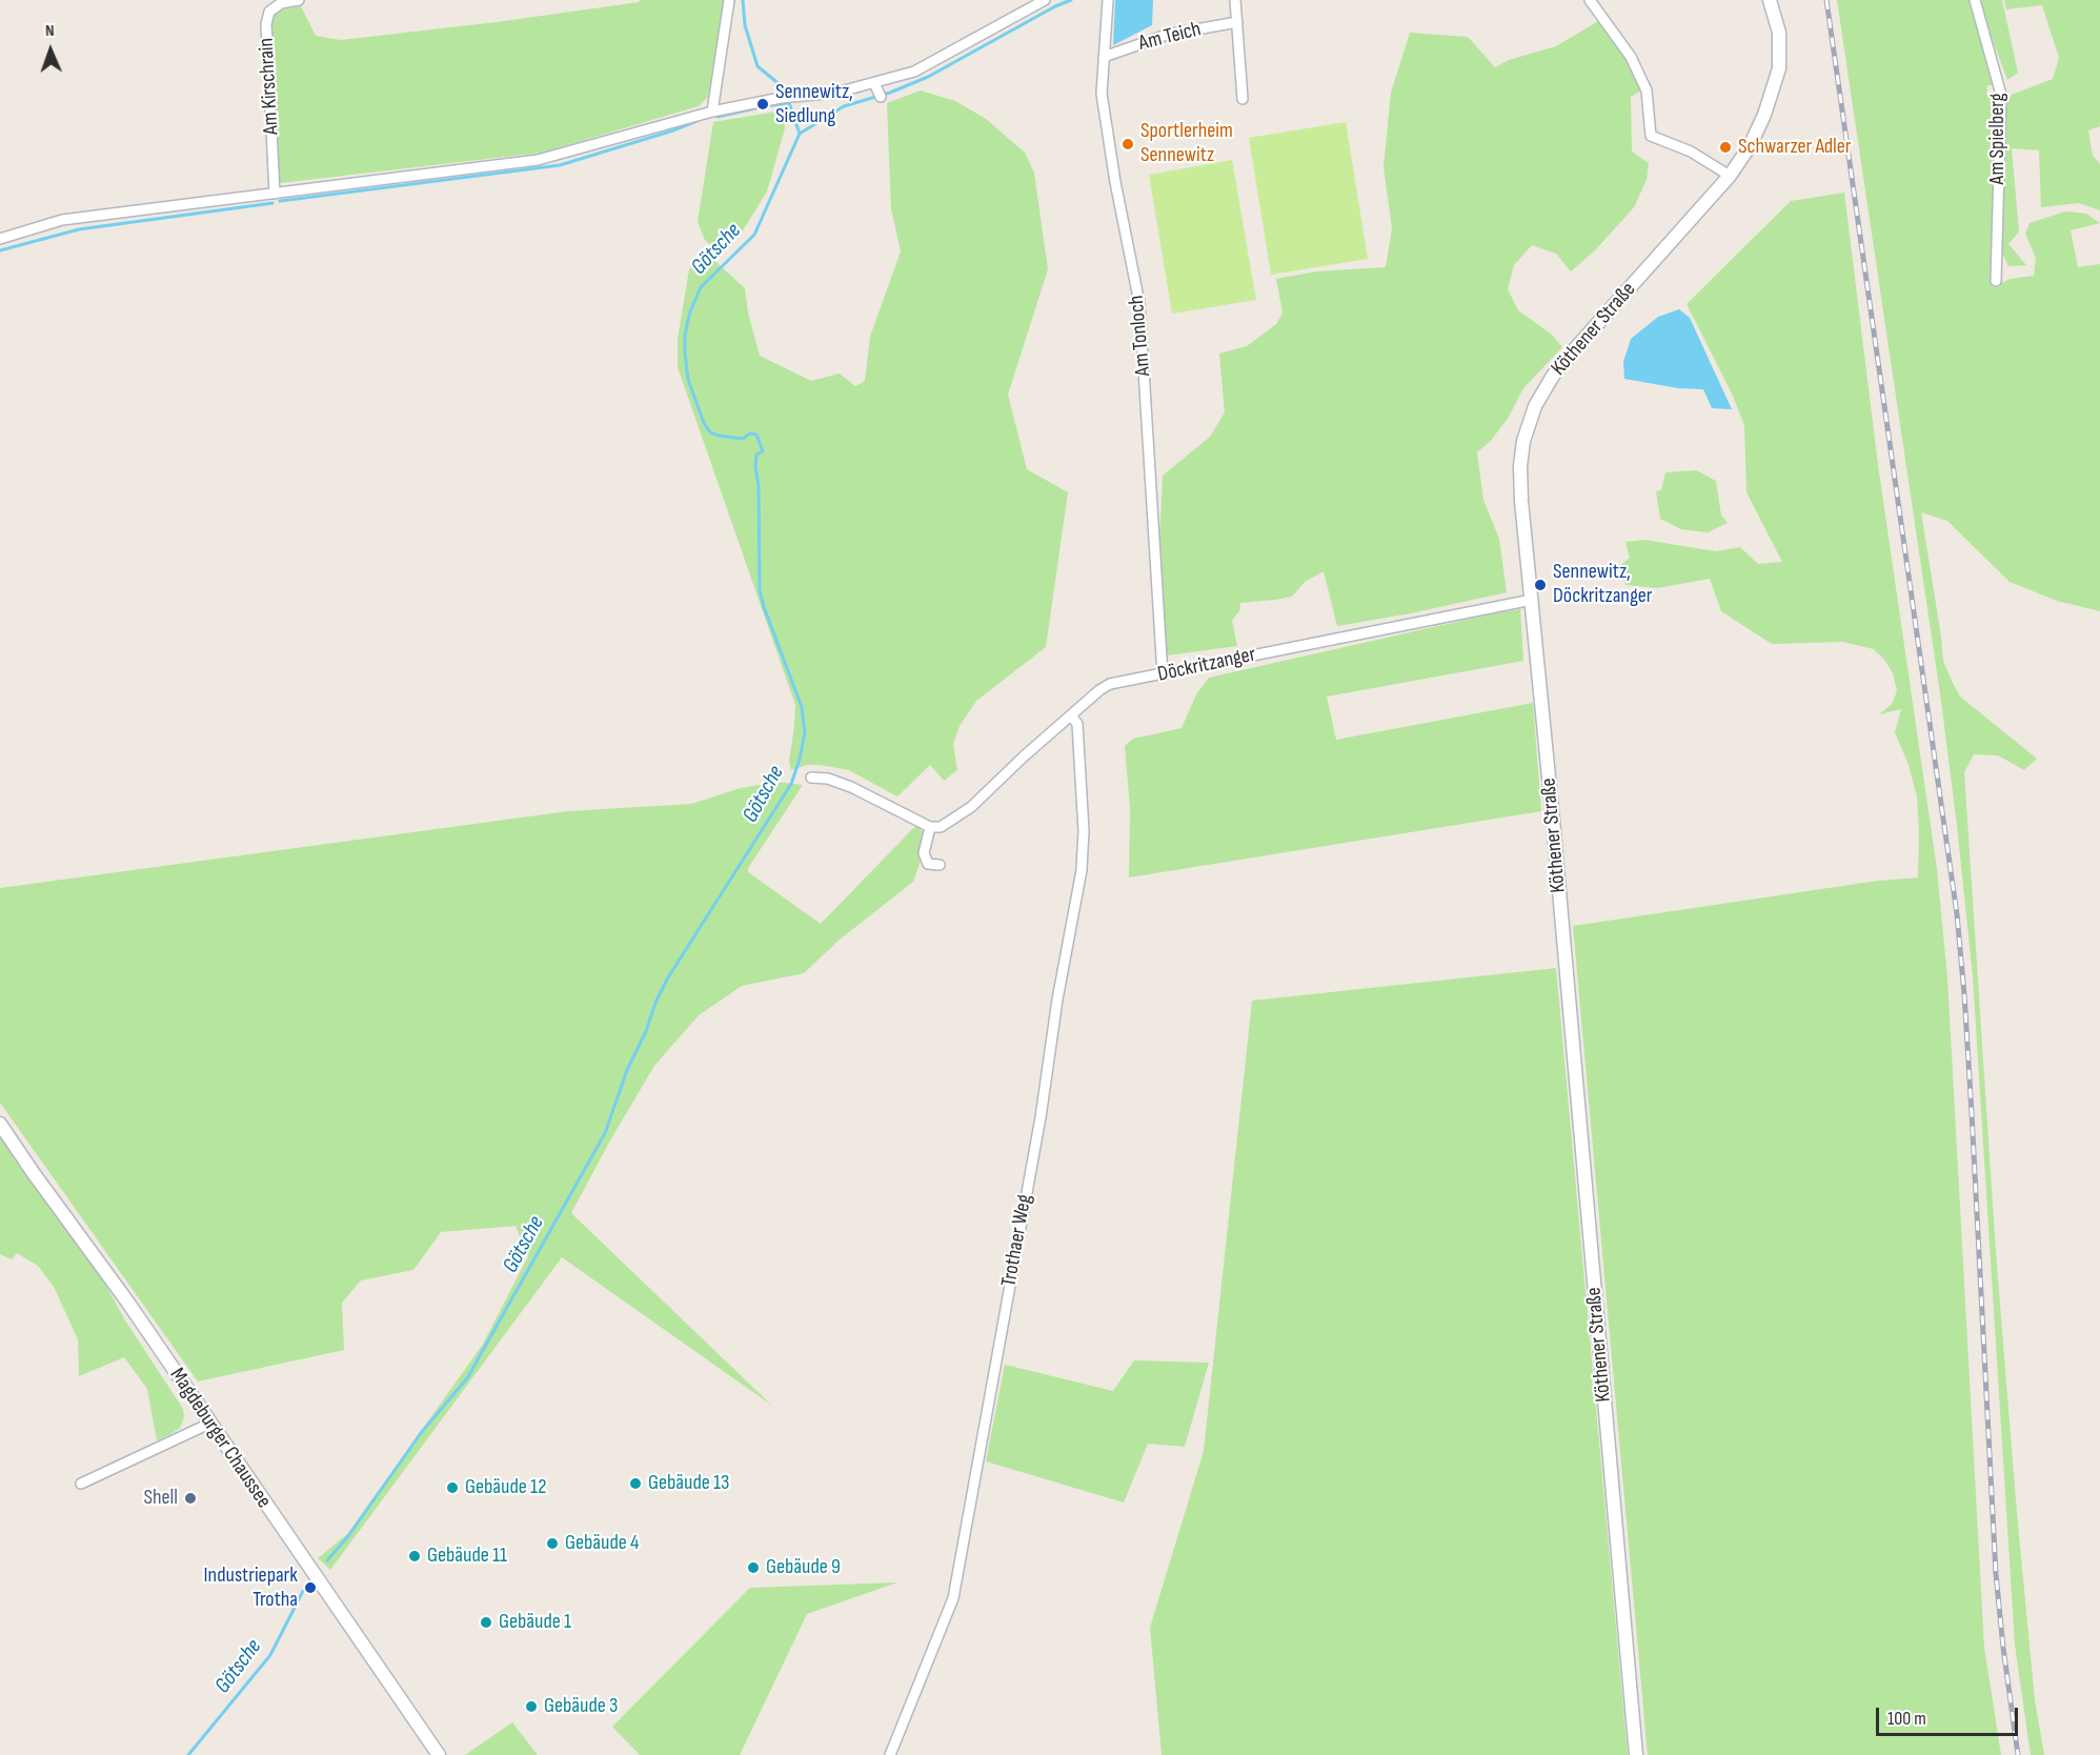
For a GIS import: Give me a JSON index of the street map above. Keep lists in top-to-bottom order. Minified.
{"streets":{"main road":["Köthener Straße","Magdeburger Chaussee"],"street":["Am Teich","Am Kirschrain","Am Spielberg","Am Tonloch","Döckritzanger","Trothaer Weg"]},"crossings":[["Am Teich","Am Tonloch"],["Köthener Straße","Döckritzanger"],["Am Tonloch","Döckritzanger"],["Döckritzanger","Trothaer Weg"]],"water":["Götsche"],"places":["Sennewitz, Siedlung","Sportlerheim Sennewitz","Schwarzer Adler","Sennewitz, Döckritzanger","Gebäude 13","Gebäude 12","Shell","Gebäude 4","Gebäude 11","Gebäude 9","Industriepark Trotha","Gebäude 1","Gebäude 3"],"scale_bar":"100 m","north":"top"}
